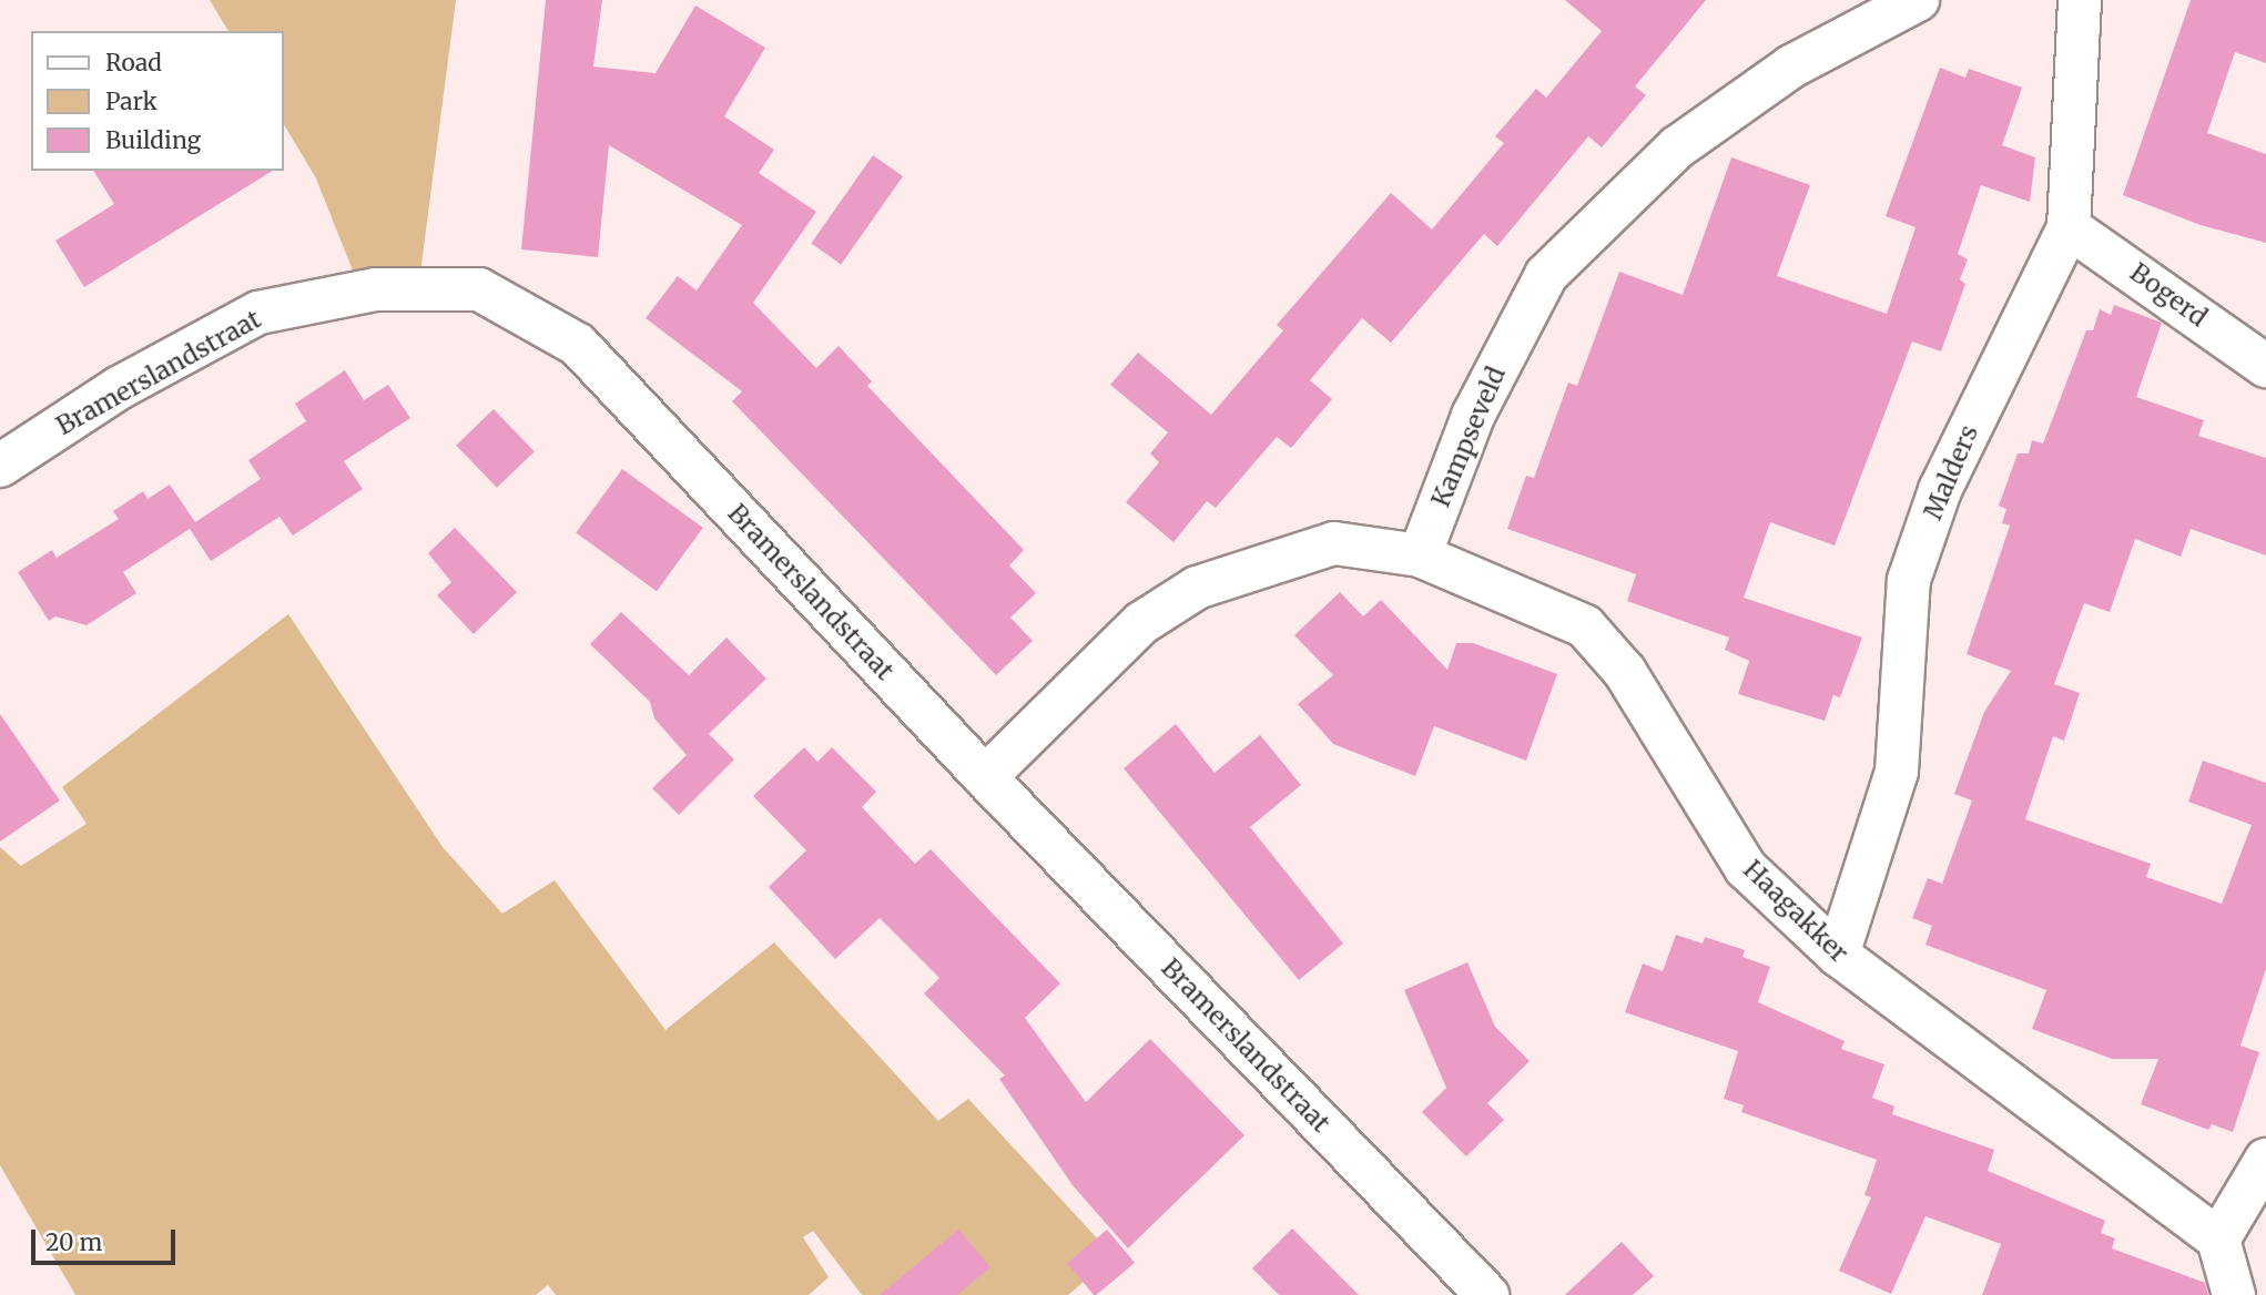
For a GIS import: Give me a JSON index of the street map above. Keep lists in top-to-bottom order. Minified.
{"streets":{"street":["Bogerd","Bramerslandstraat","Kampseveld","Malders","Haagakker"]},"crossings":[["Bogerd","Malders"],["Kampseveld","Haagakker"],["Malders","Haagakker"]],"legend":["Road","Park","Building"],"scale_bar":"20 m"}
